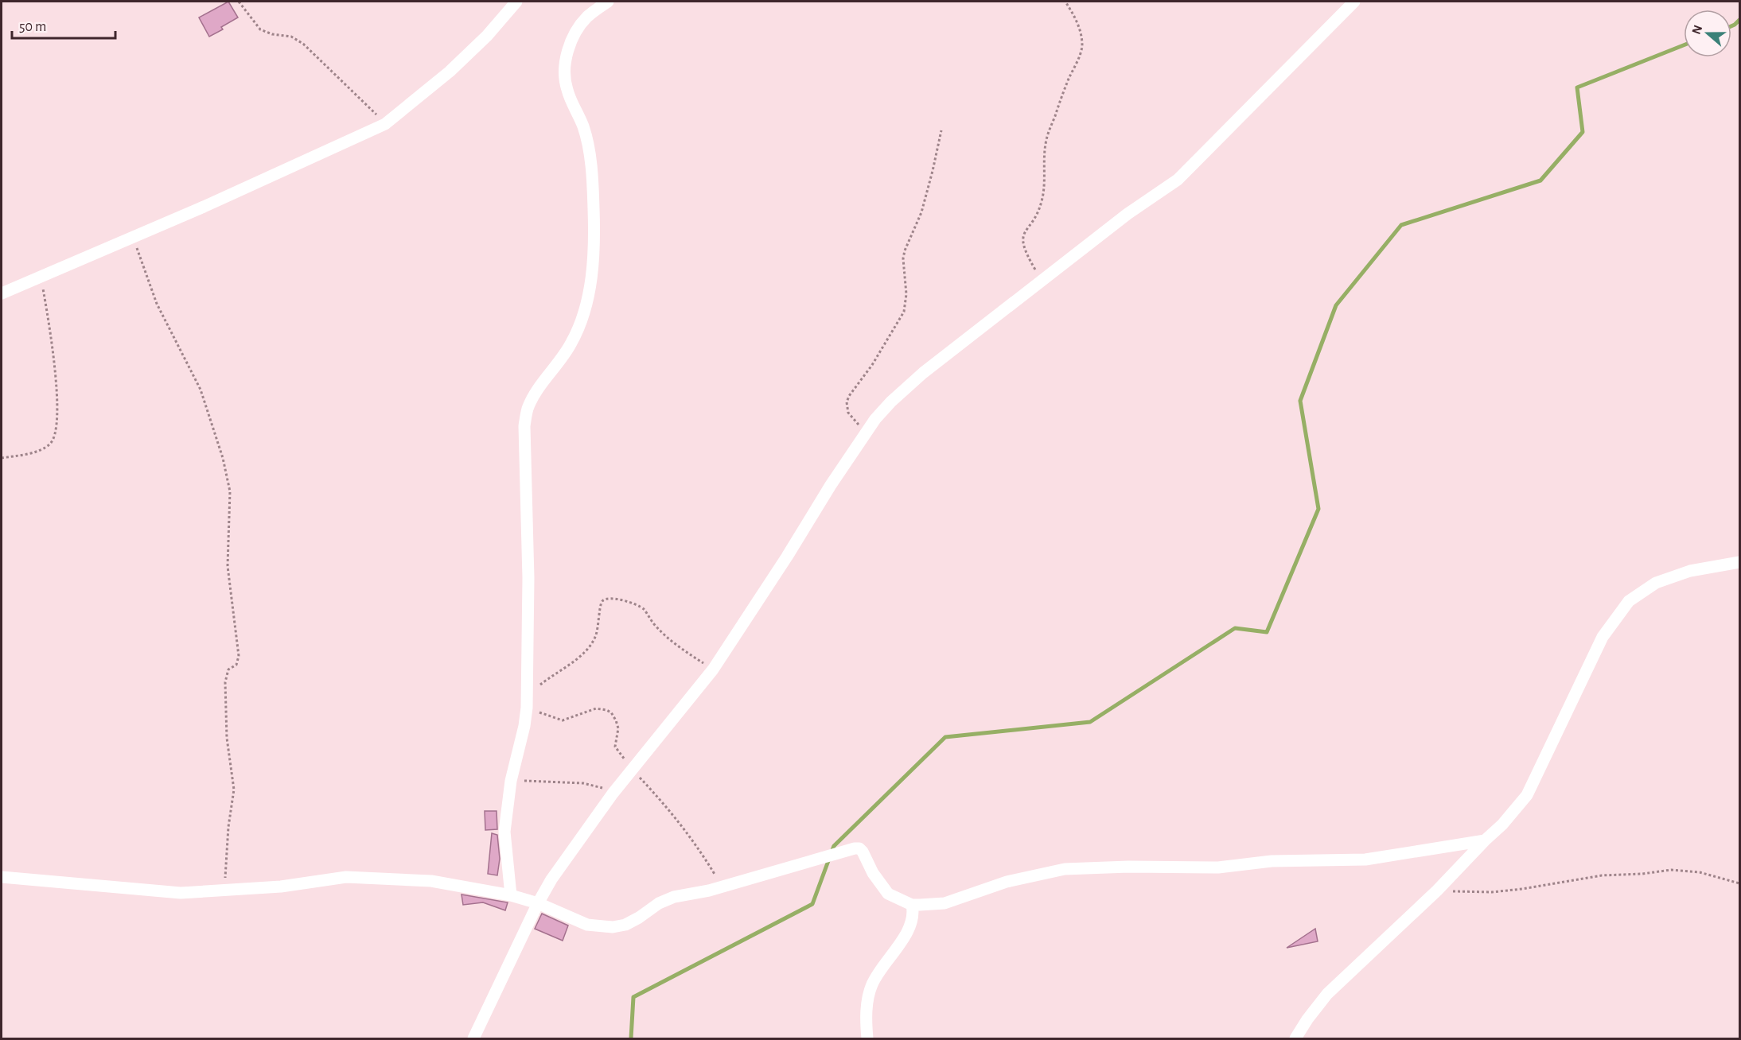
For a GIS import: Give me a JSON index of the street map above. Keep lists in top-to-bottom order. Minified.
{"scale_bar":"50 m","north":"left"}
